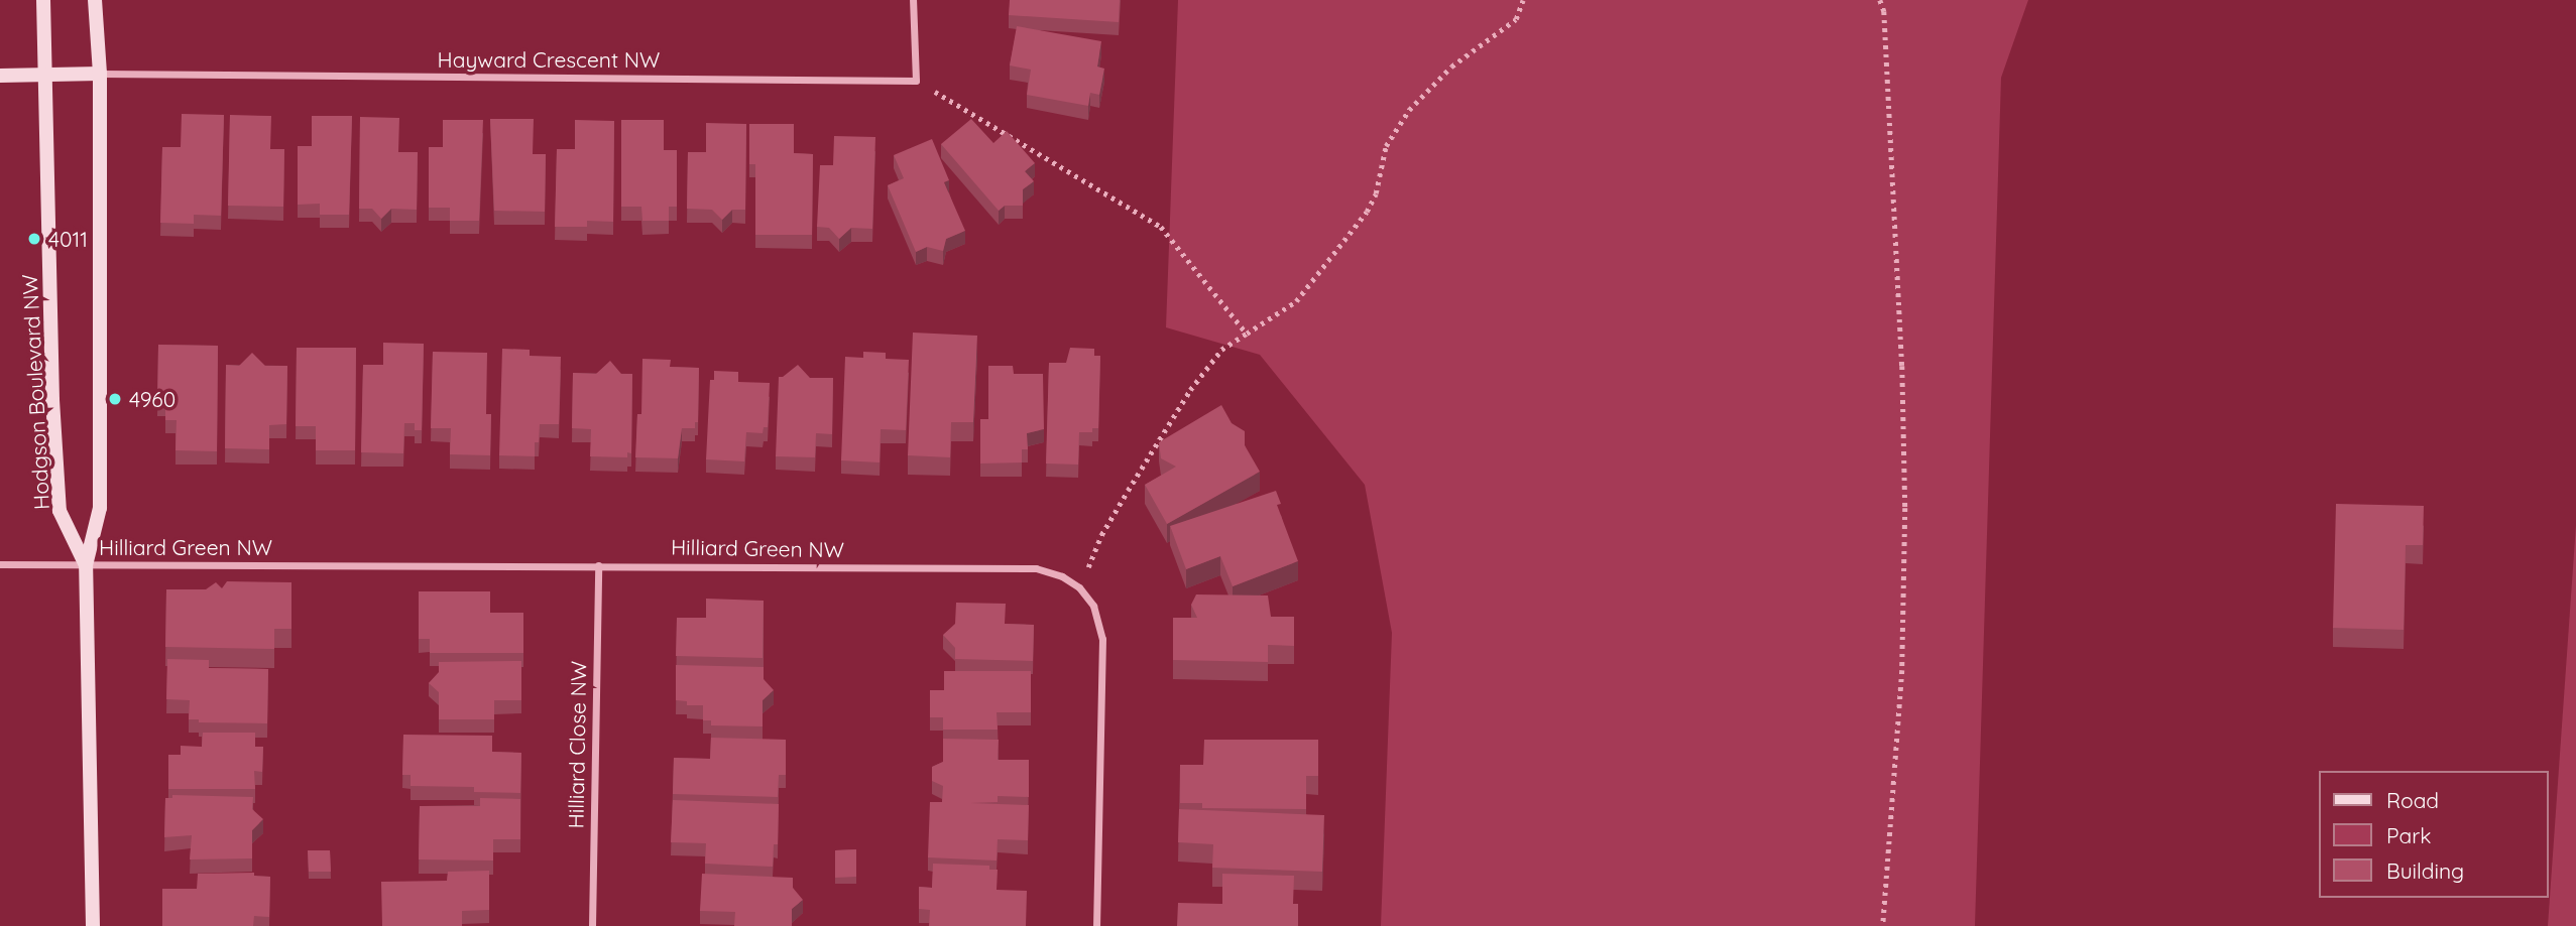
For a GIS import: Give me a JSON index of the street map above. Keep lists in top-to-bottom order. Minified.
{"streets":{"street":["Hayward Crescent NW","Hodgson Boulevard NW","Hilliard Green NW","Hilliard Close NW"]},"crossings":[["Hayward Crescent NW","Hodgson Boulevard NW"],["Hodgson Boulevard NW","Hilliard Green NW"],["Hilliard Green NW","Hilliard Close NW"]],"places":["4011","4960"],"legend":["Road","Park","Building"]}
